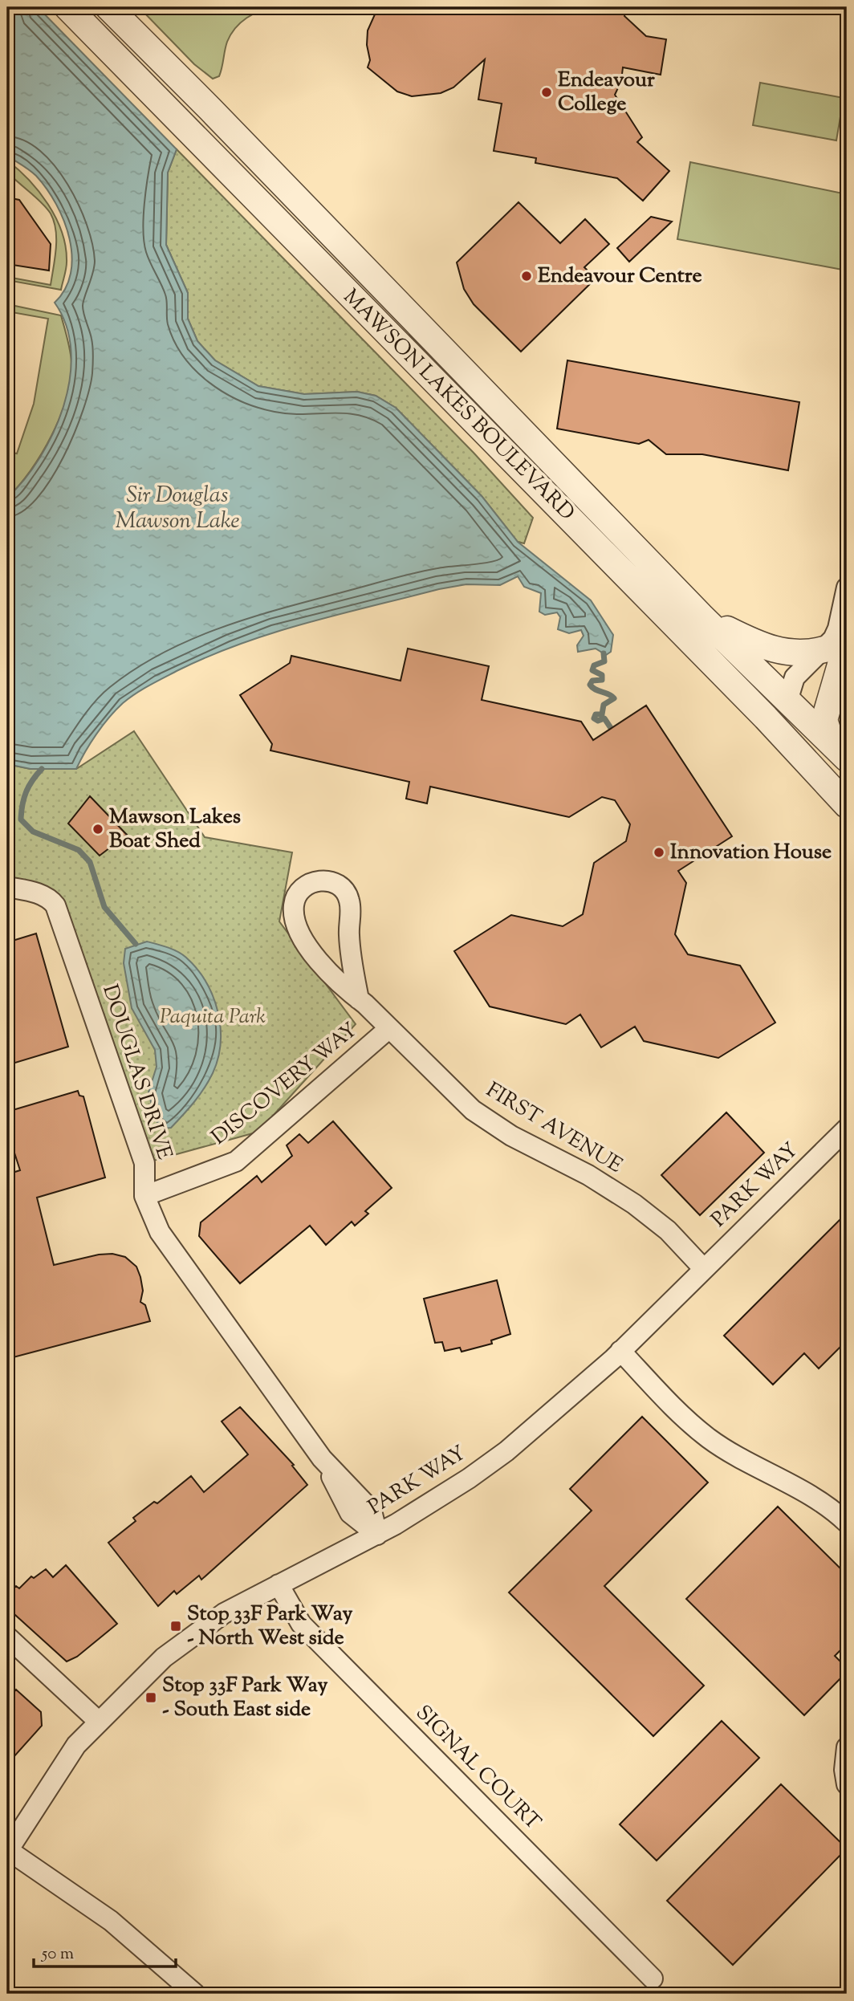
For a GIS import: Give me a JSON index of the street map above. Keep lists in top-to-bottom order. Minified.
{"streets":{"street":["MAWSON LAKES BOULEVARD","DOUGLAS DRIVE","DISCOVERY WAY","FIRST AVENUE","PARK WAY","SIGNAL COURT"]},"crossings":[["DOUGLAS DRIVE","DISCOVERY WAY"],["DOUGLAS DRIVE","PARK WAY"],["DISCOVERY WAY","FIRST AVENUE"],["FIRST AVENUE","PARK WAY"],["PARK WAY","SIGNAL COURT"]],"water":["Sir Douglas Mawson Lake"],"parks":["Paquita Park"],"places":{"other":["Endeavour College","Endeavour Centre","Mawson Lakes Boat Shed","Innovation House"],"transit":["Stop 33F Park Way - North West side","Stop 33F Park Way - South East side"]},"scale_bar":"50 m"}
